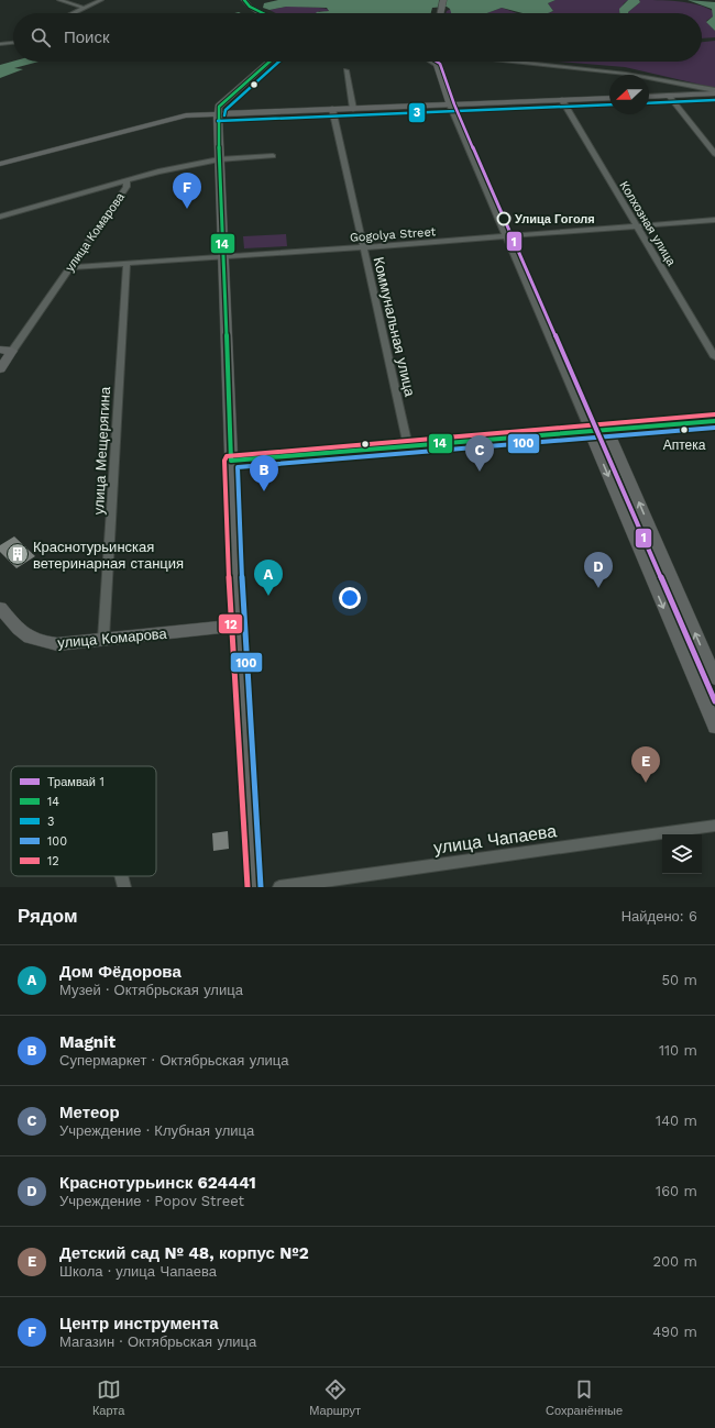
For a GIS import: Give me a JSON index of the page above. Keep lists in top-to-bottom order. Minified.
{"streets":{"main road":["улица Комарова"],"street":["Колхозная улица","Gogolya Street","Коммунальная улица","улица Мещерягина","улица Чапаева"]},"crossings":[["Колхозная улица","Gogolya Street"],["улица Комарова","Gogolya Street"],["улица Комарова","улица Мещерягина"],["Gogolya Street","Коммунальная улица"],["Gogolya Street","улица Мещерягина"]],"places":{"other":["Улица Гоголя","Аптека"],"building":["Краснотурьинская ветеринарная станция"]},"lines":["transit line 14","tram line 1","transit line 3","transit line 12","transit line 100"],"legend":["Трамвай 1","14","3","100","12"],"north":"left","page":{"search":"Поиск","pins":["F","C","B","D","A","E"],"heading":["Рядом","Найдено: 6"],"list":[{"mark":"A","name":"Дом Фёдорова","note":"Музей · Октябрьская улица","value":"50 m"},{"mark":"B","name":"Magnit","note":"Супермаркет · Октябрьская улица","value":"110 m"},{"mark":"C","name":"Метеор","note":"Учреждение · Клубная улица","value":"140 m"},{"mark":"D","name":"Краснотурьинск 624441","note":"Учреждение · Popov Street","value":"160 m"},{"mark":"E","name":"Детский сад № 48, корпус №2","note":"Школа · улица Чапаева","value":"200 m"},{"mark":"F","name":"Центр инструмента","note":"Магазин · Октябрьская улица","value":"490 m"}],"nav":["Карта","Маршрут","Сохранённые"]}}
